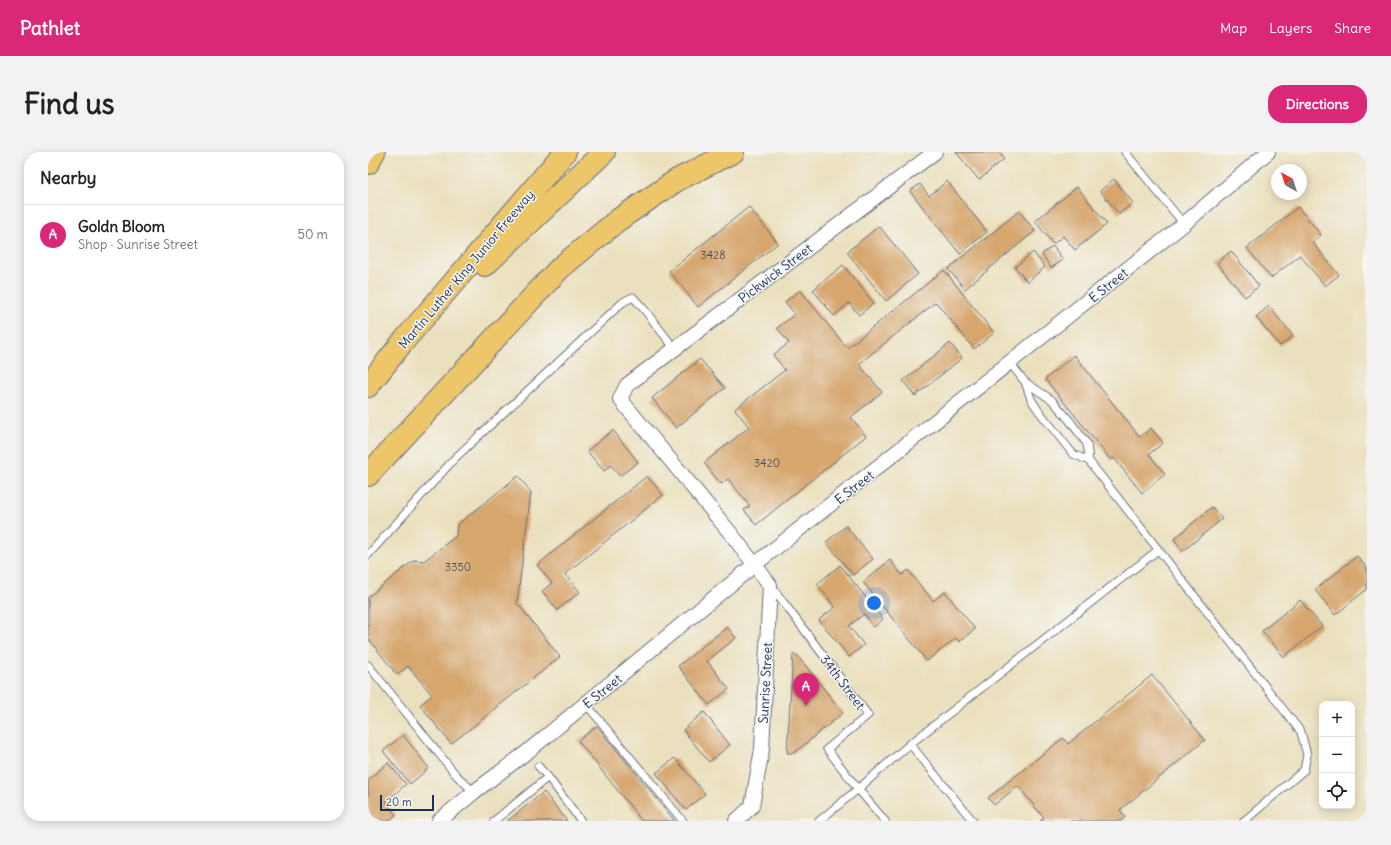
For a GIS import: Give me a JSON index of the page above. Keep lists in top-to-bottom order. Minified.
{"streets":{"highway":["Martin Luther King Junior Freeway"],"street":["Pickwick Street","E Street","Sunrise Street"],"lane":["34th Street"]},"crossings":[["Pickwick Street","E Street"],["34th Street","Sunrise Street"]],"house_numbers":["3428","3420","3350"],"scale_bar":"20 m","north":"top left","page":{"header":"Pathlet","nav":["Map","Layers","Share"],"buttons":"Directions","title":"Find us","heading":"Nearby","list":[{"mark":"A","name":"Goldn Bloom","note":"Shop · Sunrise Street","value":"50 m"}],"pins":"A","map_buttons":["+","−"],"scale":"20 m"}}
